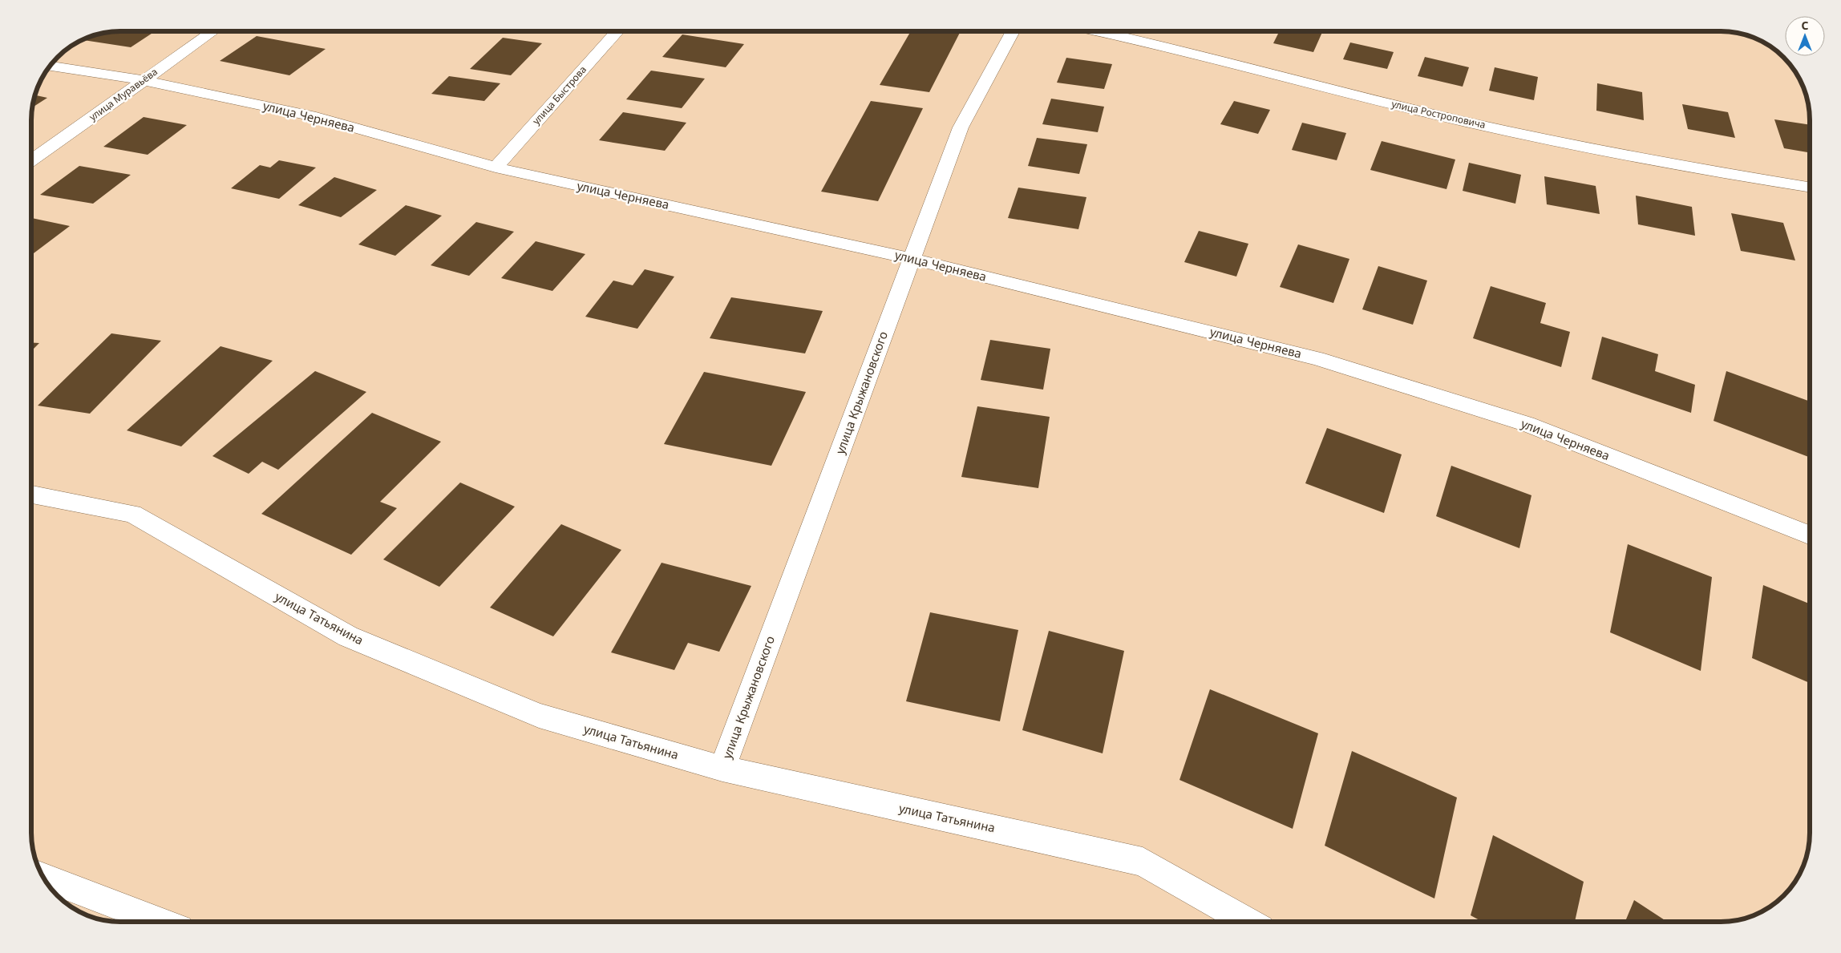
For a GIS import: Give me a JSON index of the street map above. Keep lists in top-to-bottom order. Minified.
{"streets":{"street":["улица Муравьёва","улица Быстрова","улица Ростроповича","улица Черняева","улица Крыжановского","улица Татьянина"]},"crossings":[["улица Муравьёва","улица Черняева"],["улица Быстрова","улица Черняева"],["улица Черняева","улица Крыжановского"],["улица Крыжановского","улица Татьянина"]],"north":"top"}
